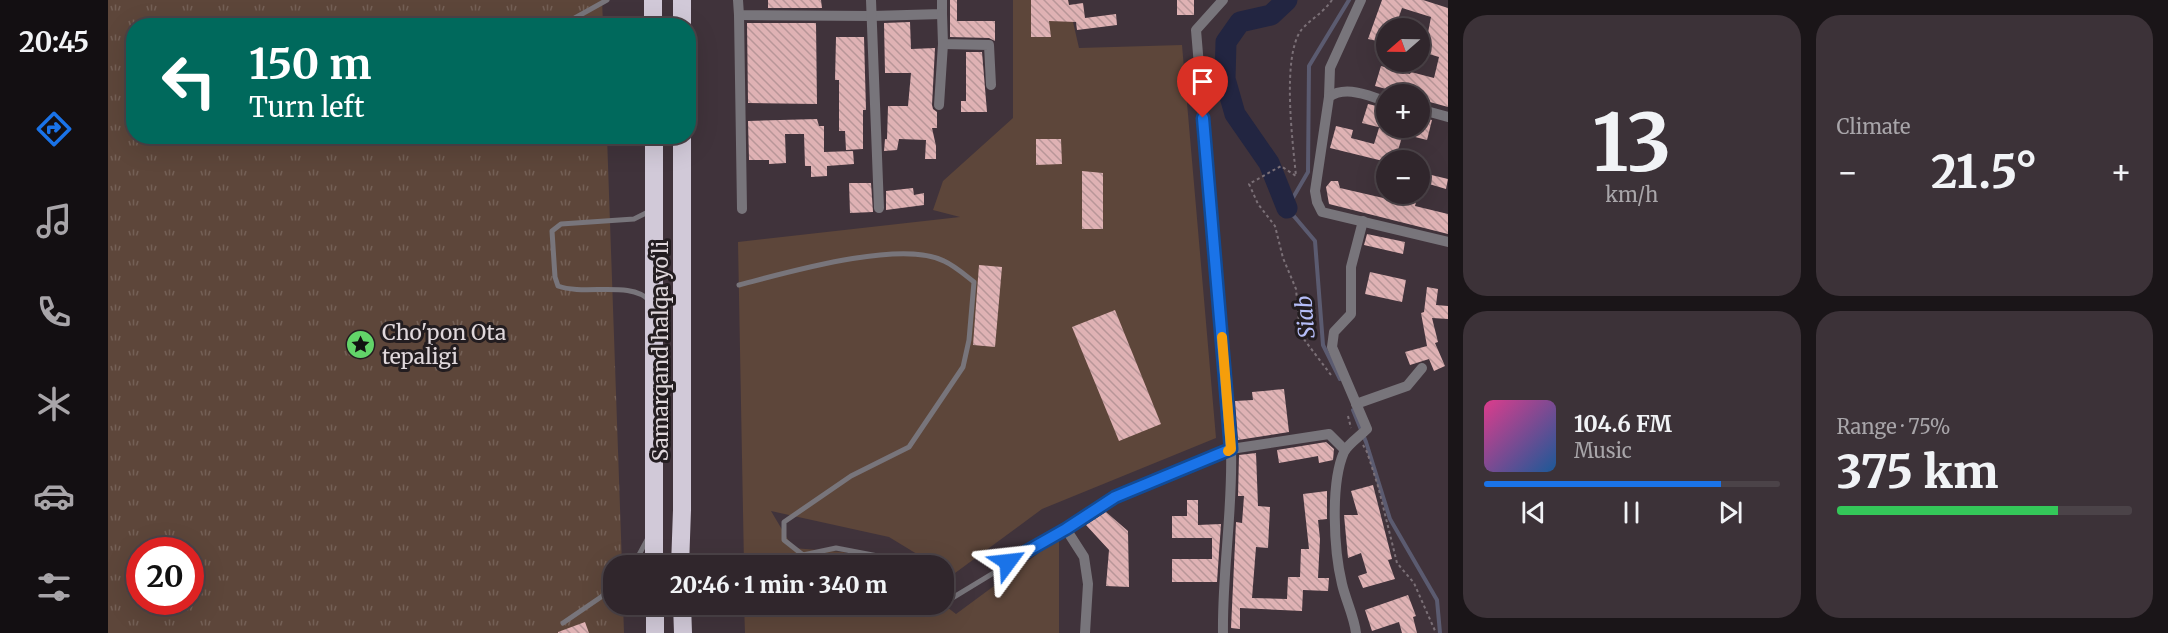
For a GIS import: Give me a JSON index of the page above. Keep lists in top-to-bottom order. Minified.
{"streets":{"highway":["Samarqand halqa yoʻli"]},"water":["Siab"],"places":{"place":["Cho'pon Ota tepaligi"]},"north":"left","page":{"tabs":"20:45","tile":[["13","km/h"],"Climate",["Range · 75%","375 km"]],"map_buttons":["+","−"],"turn":["150 m","Turn left"],"heat":["−","21.5°","+"],"song":["104.6 FM","Music"],"limit":"20","trip":"20:46 · 1 min · 340 m"}}
